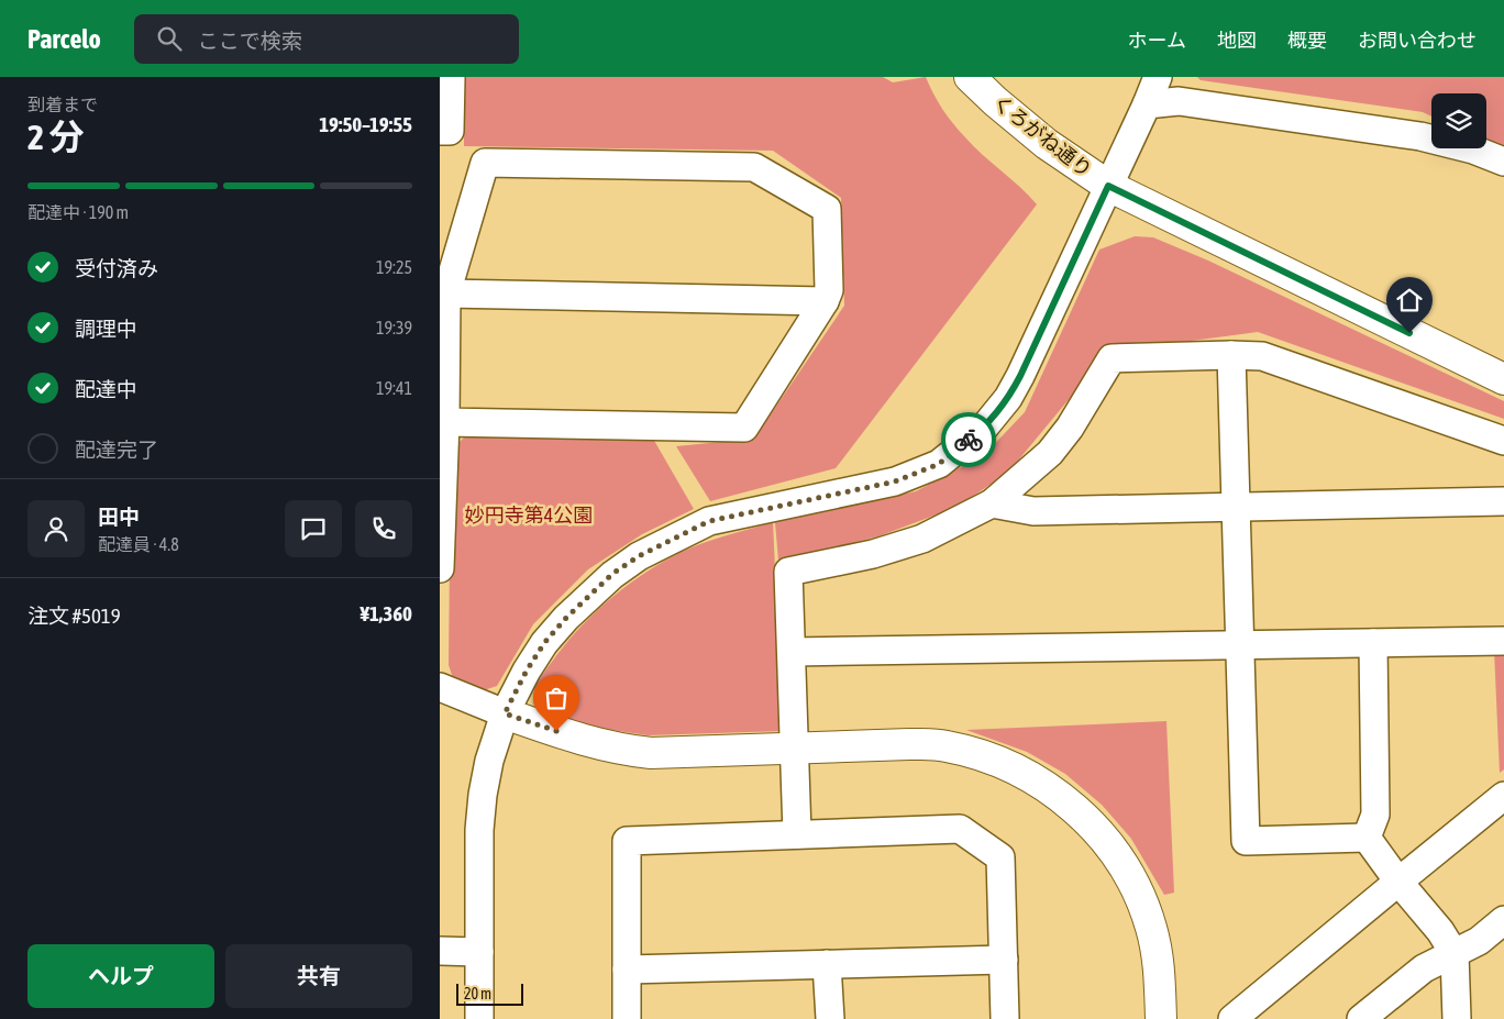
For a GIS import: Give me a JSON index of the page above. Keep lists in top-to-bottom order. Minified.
{"streets":{"street":["くろがね通り"]},"parks":["妙円寺第4公園"],"scale_bar":"20 m","page":{"header":"Parcelo","search":"ここで検索","nav":["ホーム","地図","概要","お問い合わせ"],"heading":["2 分","到着まで","19:50–19:55"],"panel":["田中","配達員 · 4.8","注文 #5019","¥1,360"],"bar":"配達中 · 190 m","list":[["受付済み","19:25"],["調理中","19:39"],["配達中","19:41"],"配達完了"],"buttons":["ヘルプ","共有"],"scale":"20 m"}}
